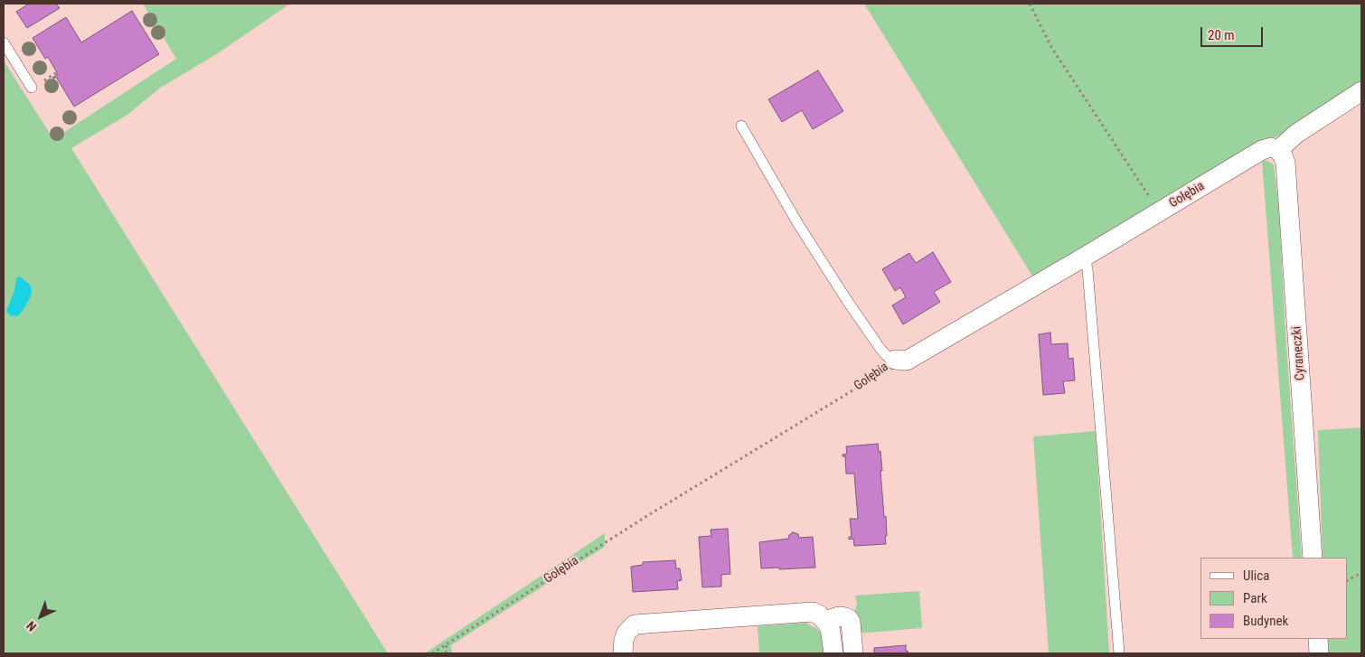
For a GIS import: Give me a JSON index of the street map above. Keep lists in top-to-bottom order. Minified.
{"streets":{"street":["Gołębia","Cyraneczki"]},"crossings":[["Gołębia","Cyraneczki"]],"legend":["Ulica","Park","Budynek"],"scale_bar":"20 m","north":"bottom left"}
